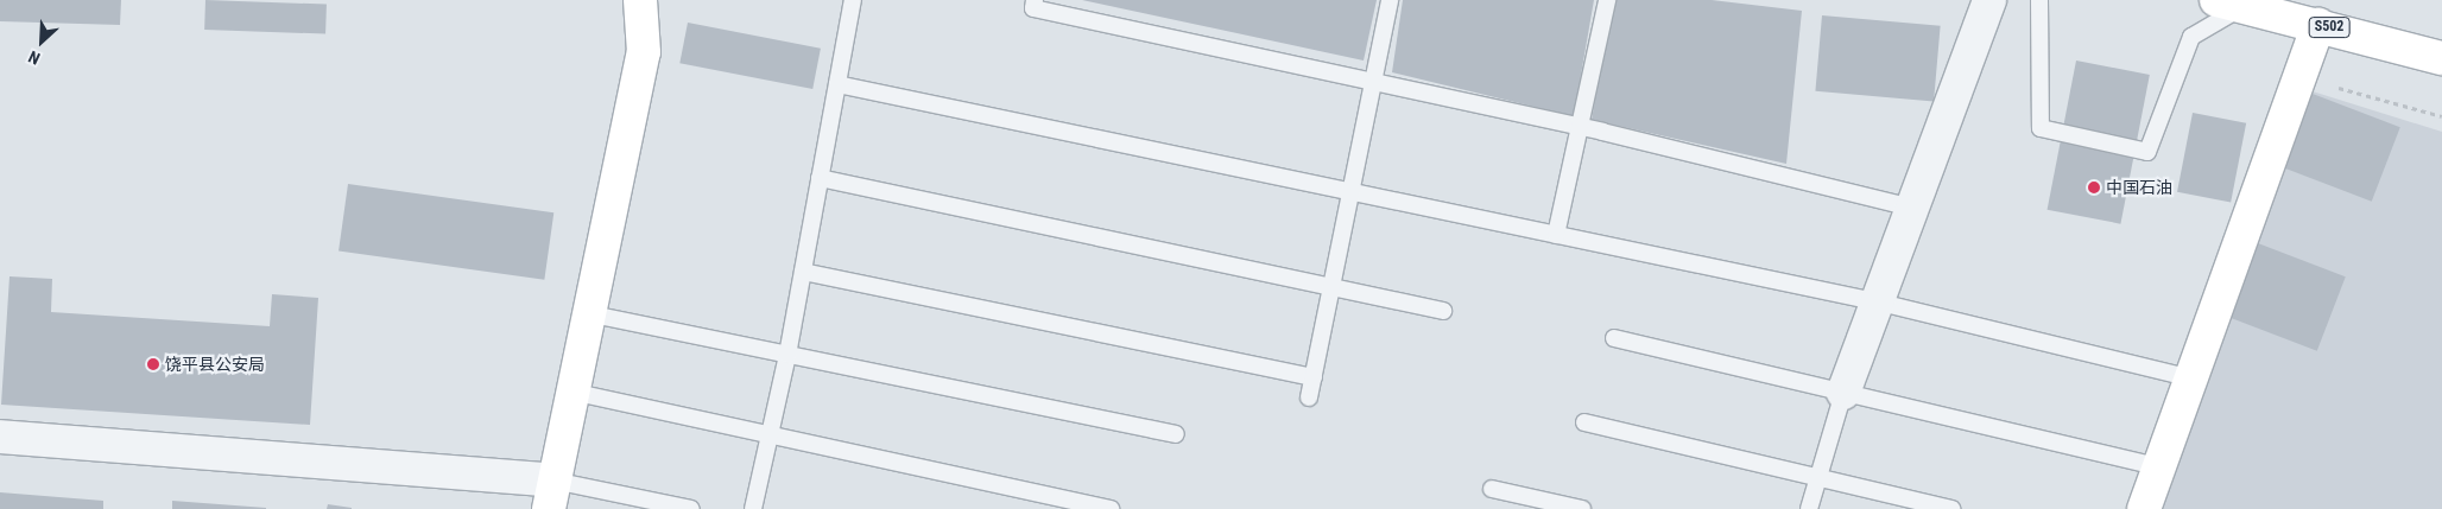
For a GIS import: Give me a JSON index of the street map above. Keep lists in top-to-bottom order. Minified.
{"streets":{"street":["S502"]},"places":["中国石油","饶平县公安局"],"north":"bottom left"}
